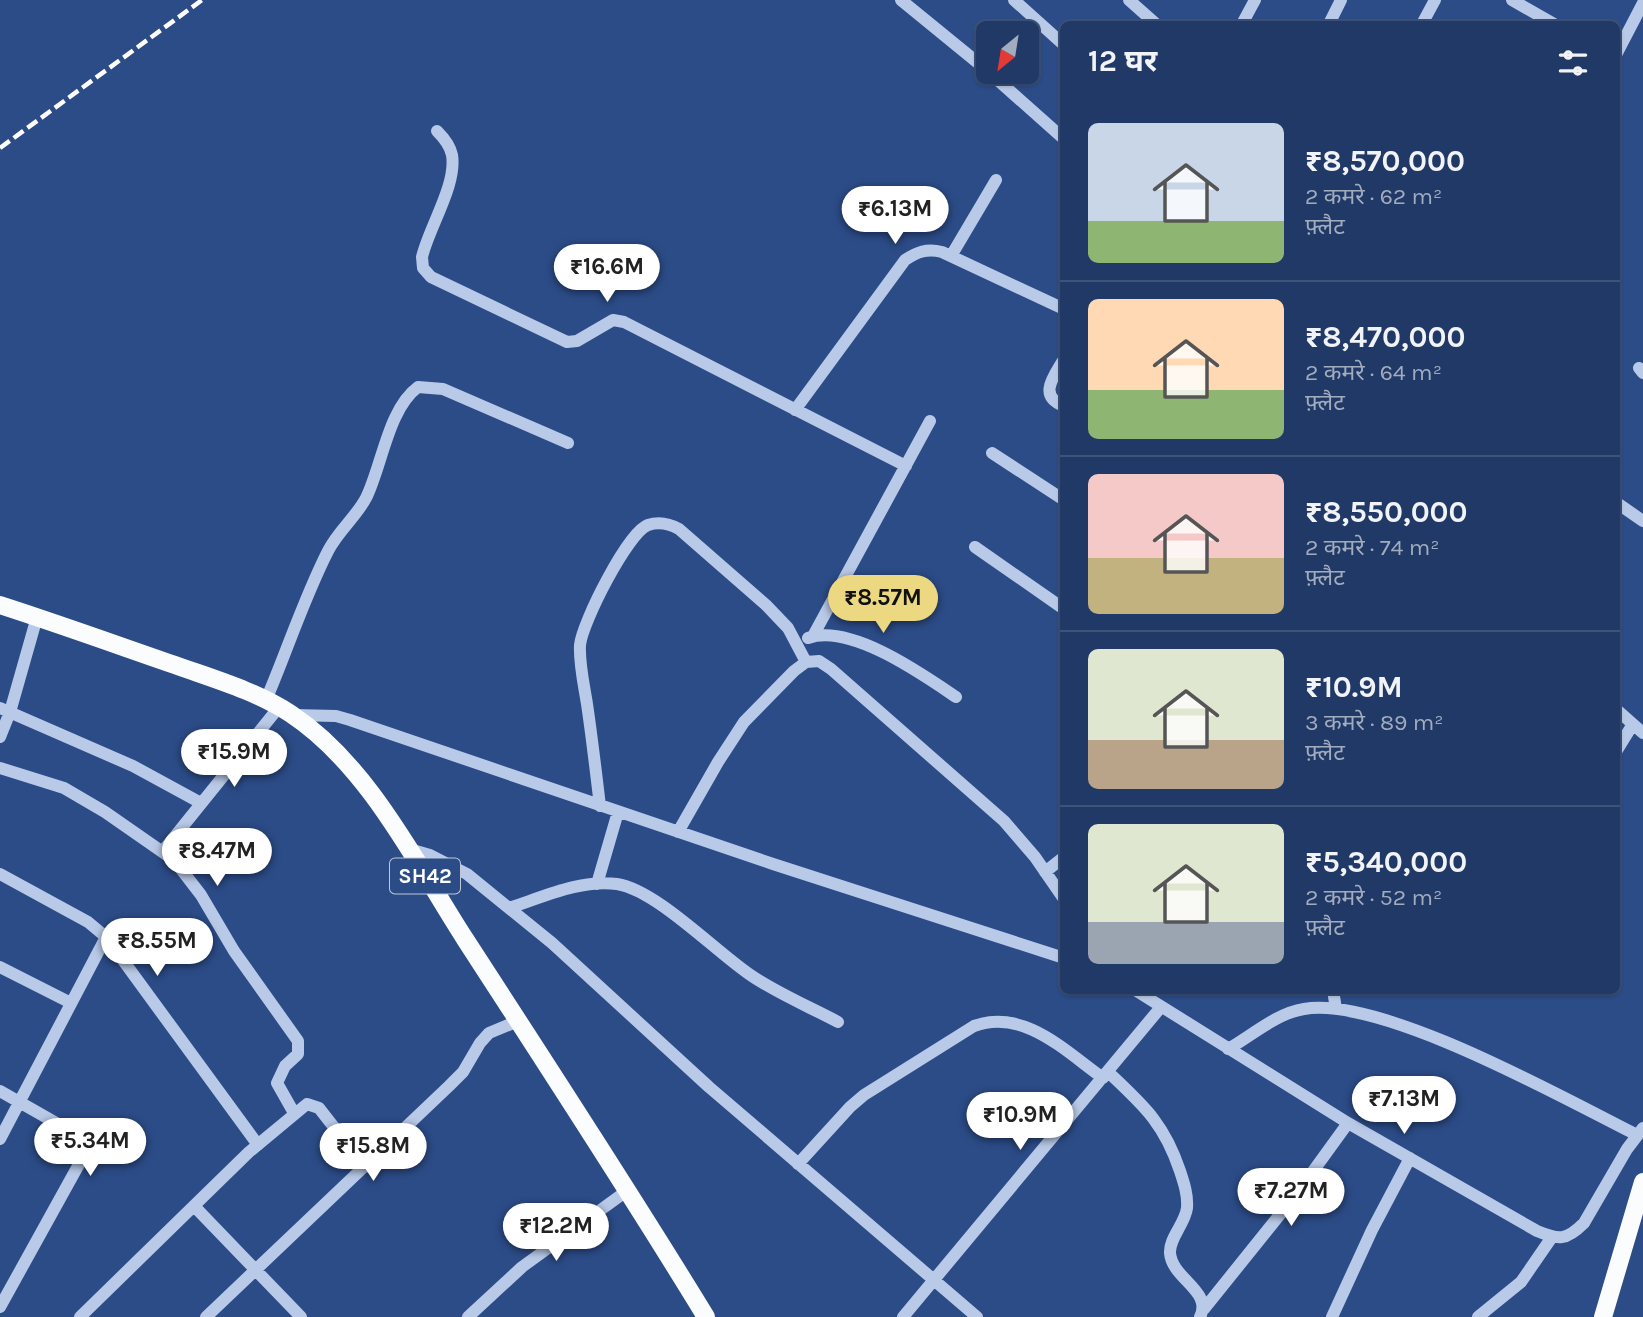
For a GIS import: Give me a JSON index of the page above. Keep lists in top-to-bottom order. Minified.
{"streets":{"main road":["SH42"]},"north":"bottom left","page":{"heading":"12 घर","list":[{"name":"₹8,570,000","note":"2 कमरे · 62 m² · फ़्लैट"},{"name":"₹8,470,000","note":"2 कमरे · 64 m² · फ़्लैट"},{"name":"₹8,550,000","note":"2 कमरे · 74 m² · फ़्लैट"},{"name":"₹10.9M","note":"3 कमरे · 89 m² · फ़्लैट"},{"name":"₹5,340,000","note":"2 कमरे · 52 m² · फ़्लैट"}],"price":["₹6.13M","₹16.6M","₹8.57M","₹15.9M","₹8.47M","₹8.55M","₹7.13M","₹10.9M","₹5.34M","₹15.8M","₹7.27M","₹12.2M"]}}
